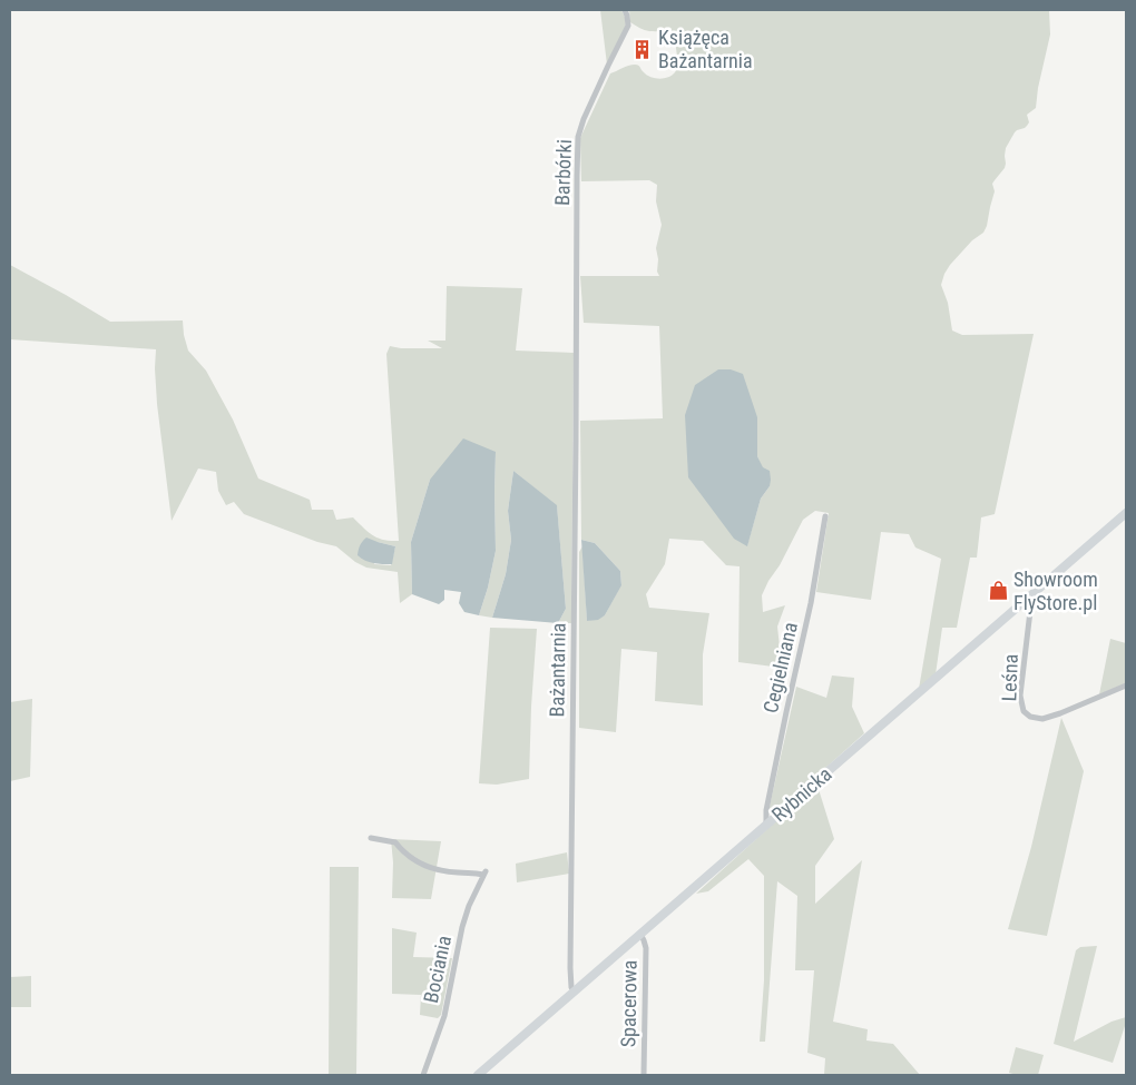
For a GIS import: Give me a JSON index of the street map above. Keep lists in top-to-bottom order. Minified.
{"streets":{"main road":["Rybnicka"],"street":["Barbórki","Cegielniana","Bażantarnia","Leśna","Bociania","Spacerowa"]},"crossings":[["Barbórki","Bażantarnia"],["Cegielniana","Rybnicka"],["Bażantarnia","Rybnicka"],["Leśna","Rybnicka"],["Rybnicka","Spacerowa"]],"places":{"building":["Książęca Bażantarnia"],"shop":["Showroom FlyStore.pl"]}}
